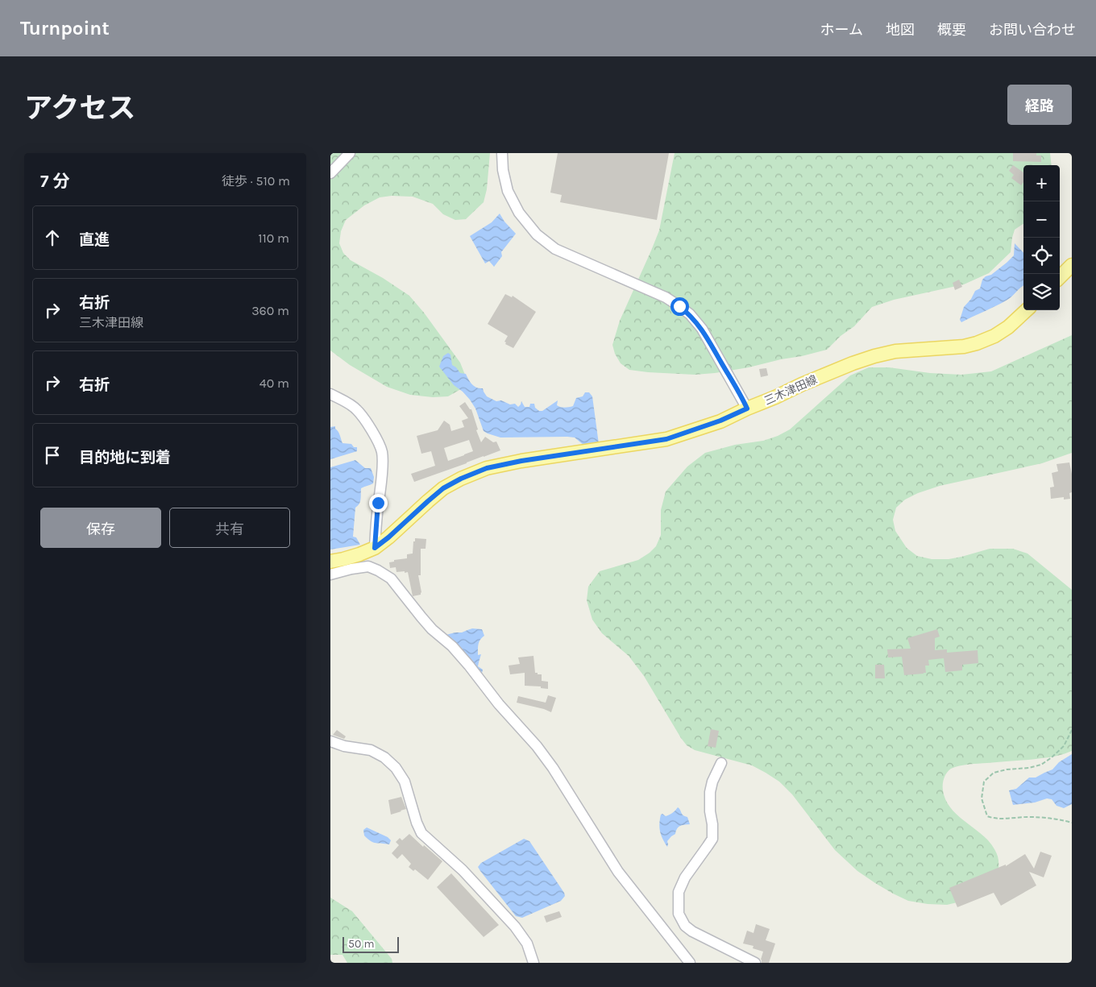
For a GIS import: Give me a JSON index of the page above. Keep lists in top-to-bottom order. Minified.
{"streets":{"main road":["三木津田線"]},"scale_bar":"50 m","page":{"header":"Turnpoint","nav":["ホーム","地図","概要","お問い合わせ"],"title":"アクセス","buttons":["経路",["保存","共有"]],"heading":["7 分","徒歩 · 510 m"],"map_buttons":["+","−"],"list":[["直進","110 m"],["右折","三木津田線","360 m"],["右折","40 m"],"目的地に到着"],"scale":"50 m"}}
